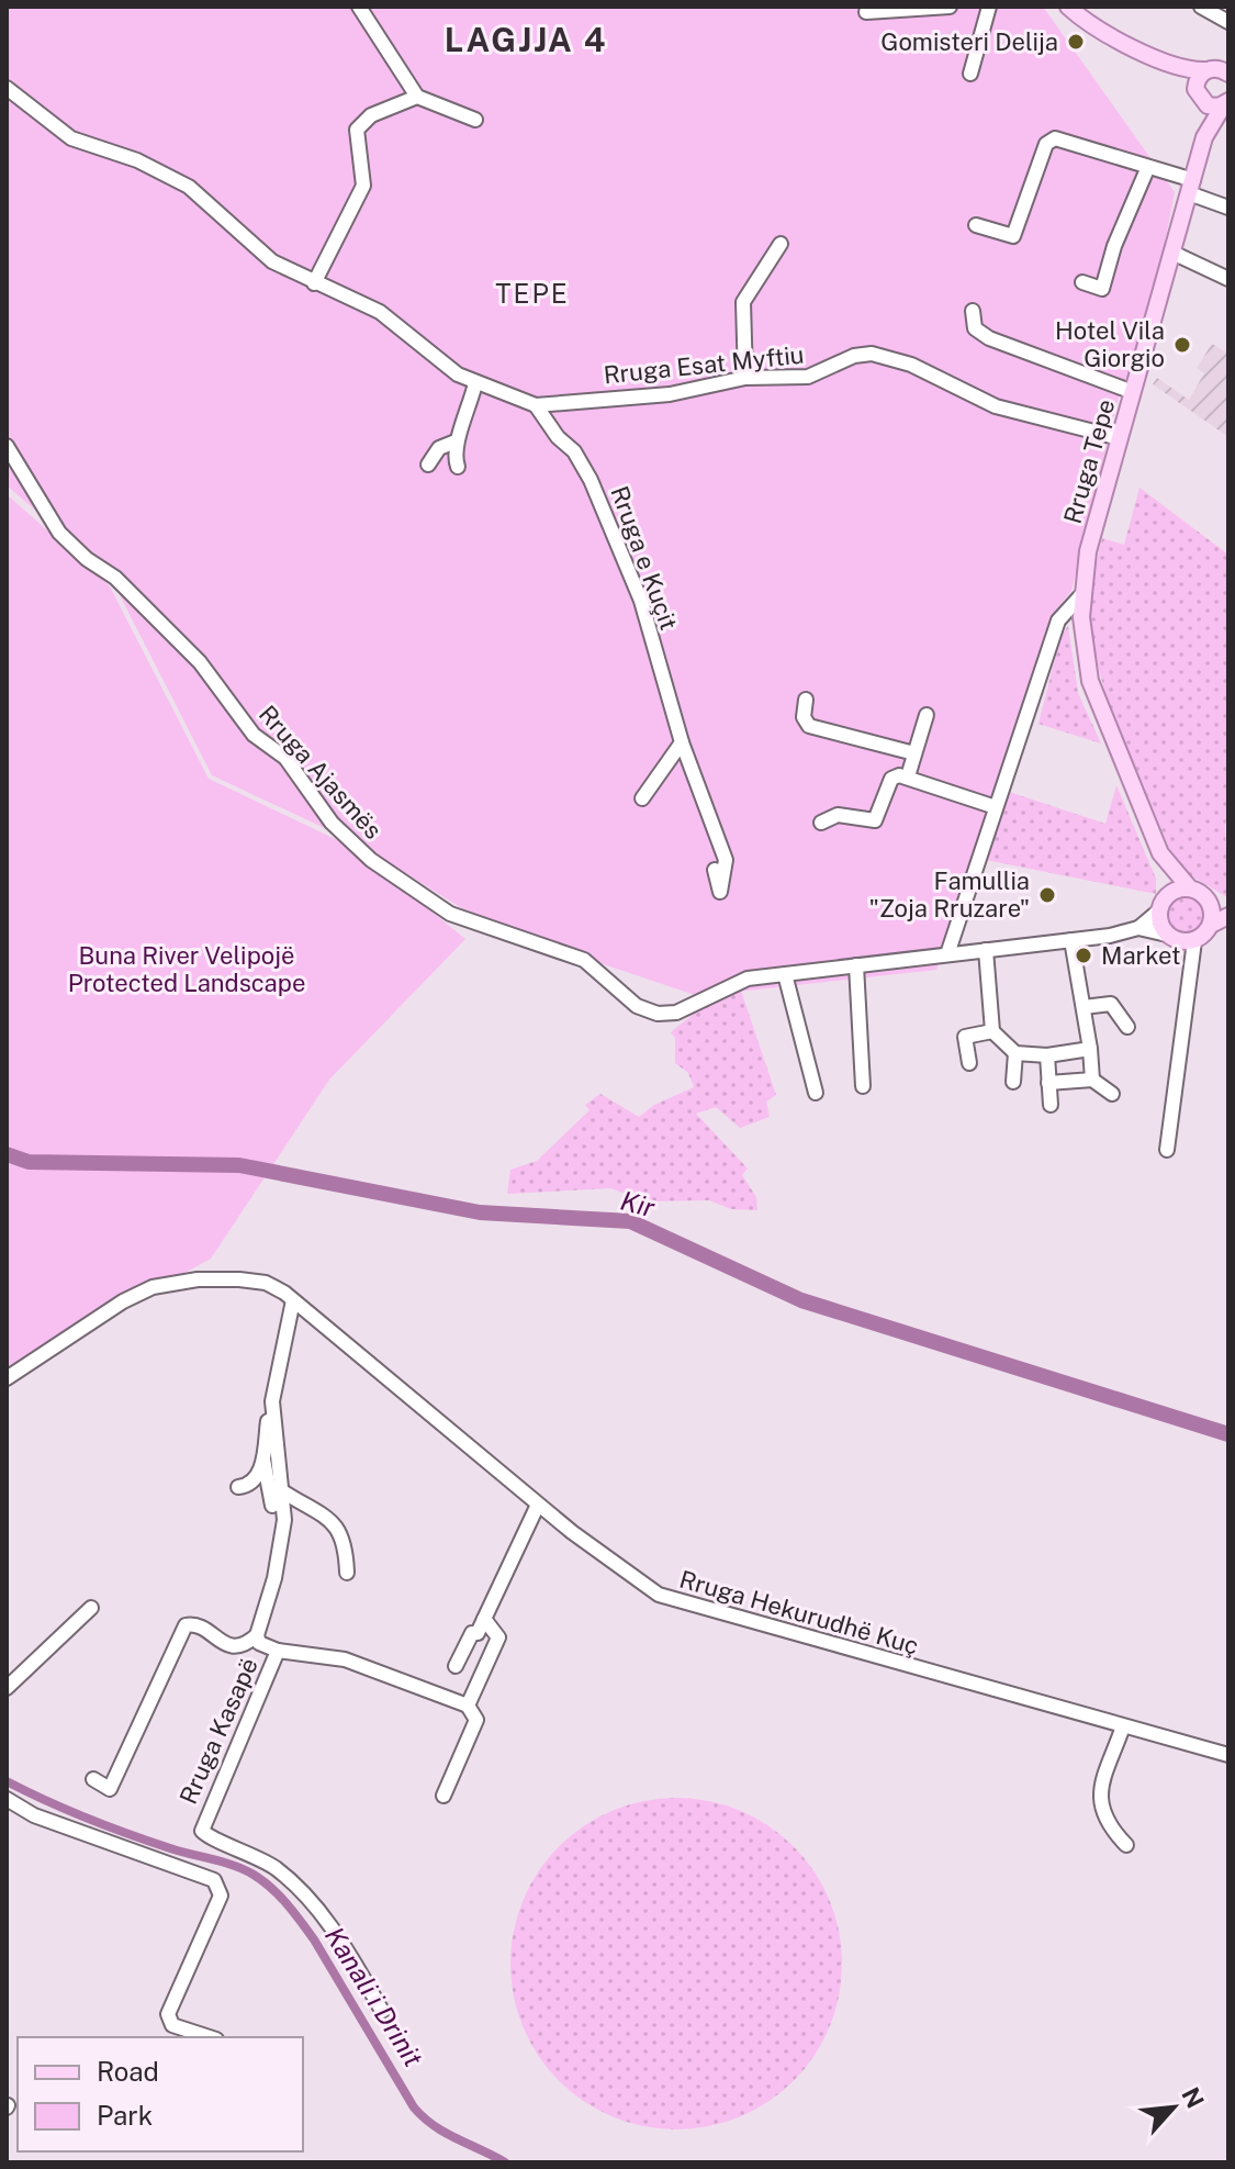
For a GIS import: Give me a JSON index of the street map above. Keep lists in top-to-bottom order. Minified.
{"streets":{"main road":["Rruga Tepe"],"street":["Rruga Esat Myftiu","Rruga e Kuçit","Rruga Ajasmës","Rruga Hekurudhë Kuç","Rruga Kasapë"]},"crossings":[["Rruga Esat Myftiu","Rruga Tepe"],["Rruga Esat Myftiu","Rruga e Kuçit"],["Rruga Hekurudhë Kuç","Rruga Kasapë"]],"districts":["LAGJJA 4","TEPE"],"water":["Kir","Kanali i Drinit"],"parks":["Buna River Velipojë Protected Landscape"],"places":["Gomisteri Delija","Hotel Vila Giorgio","Famullia \"Zoja Rruzare\"","Market"],"legend":["Road","Park"],"north":"top right"}
